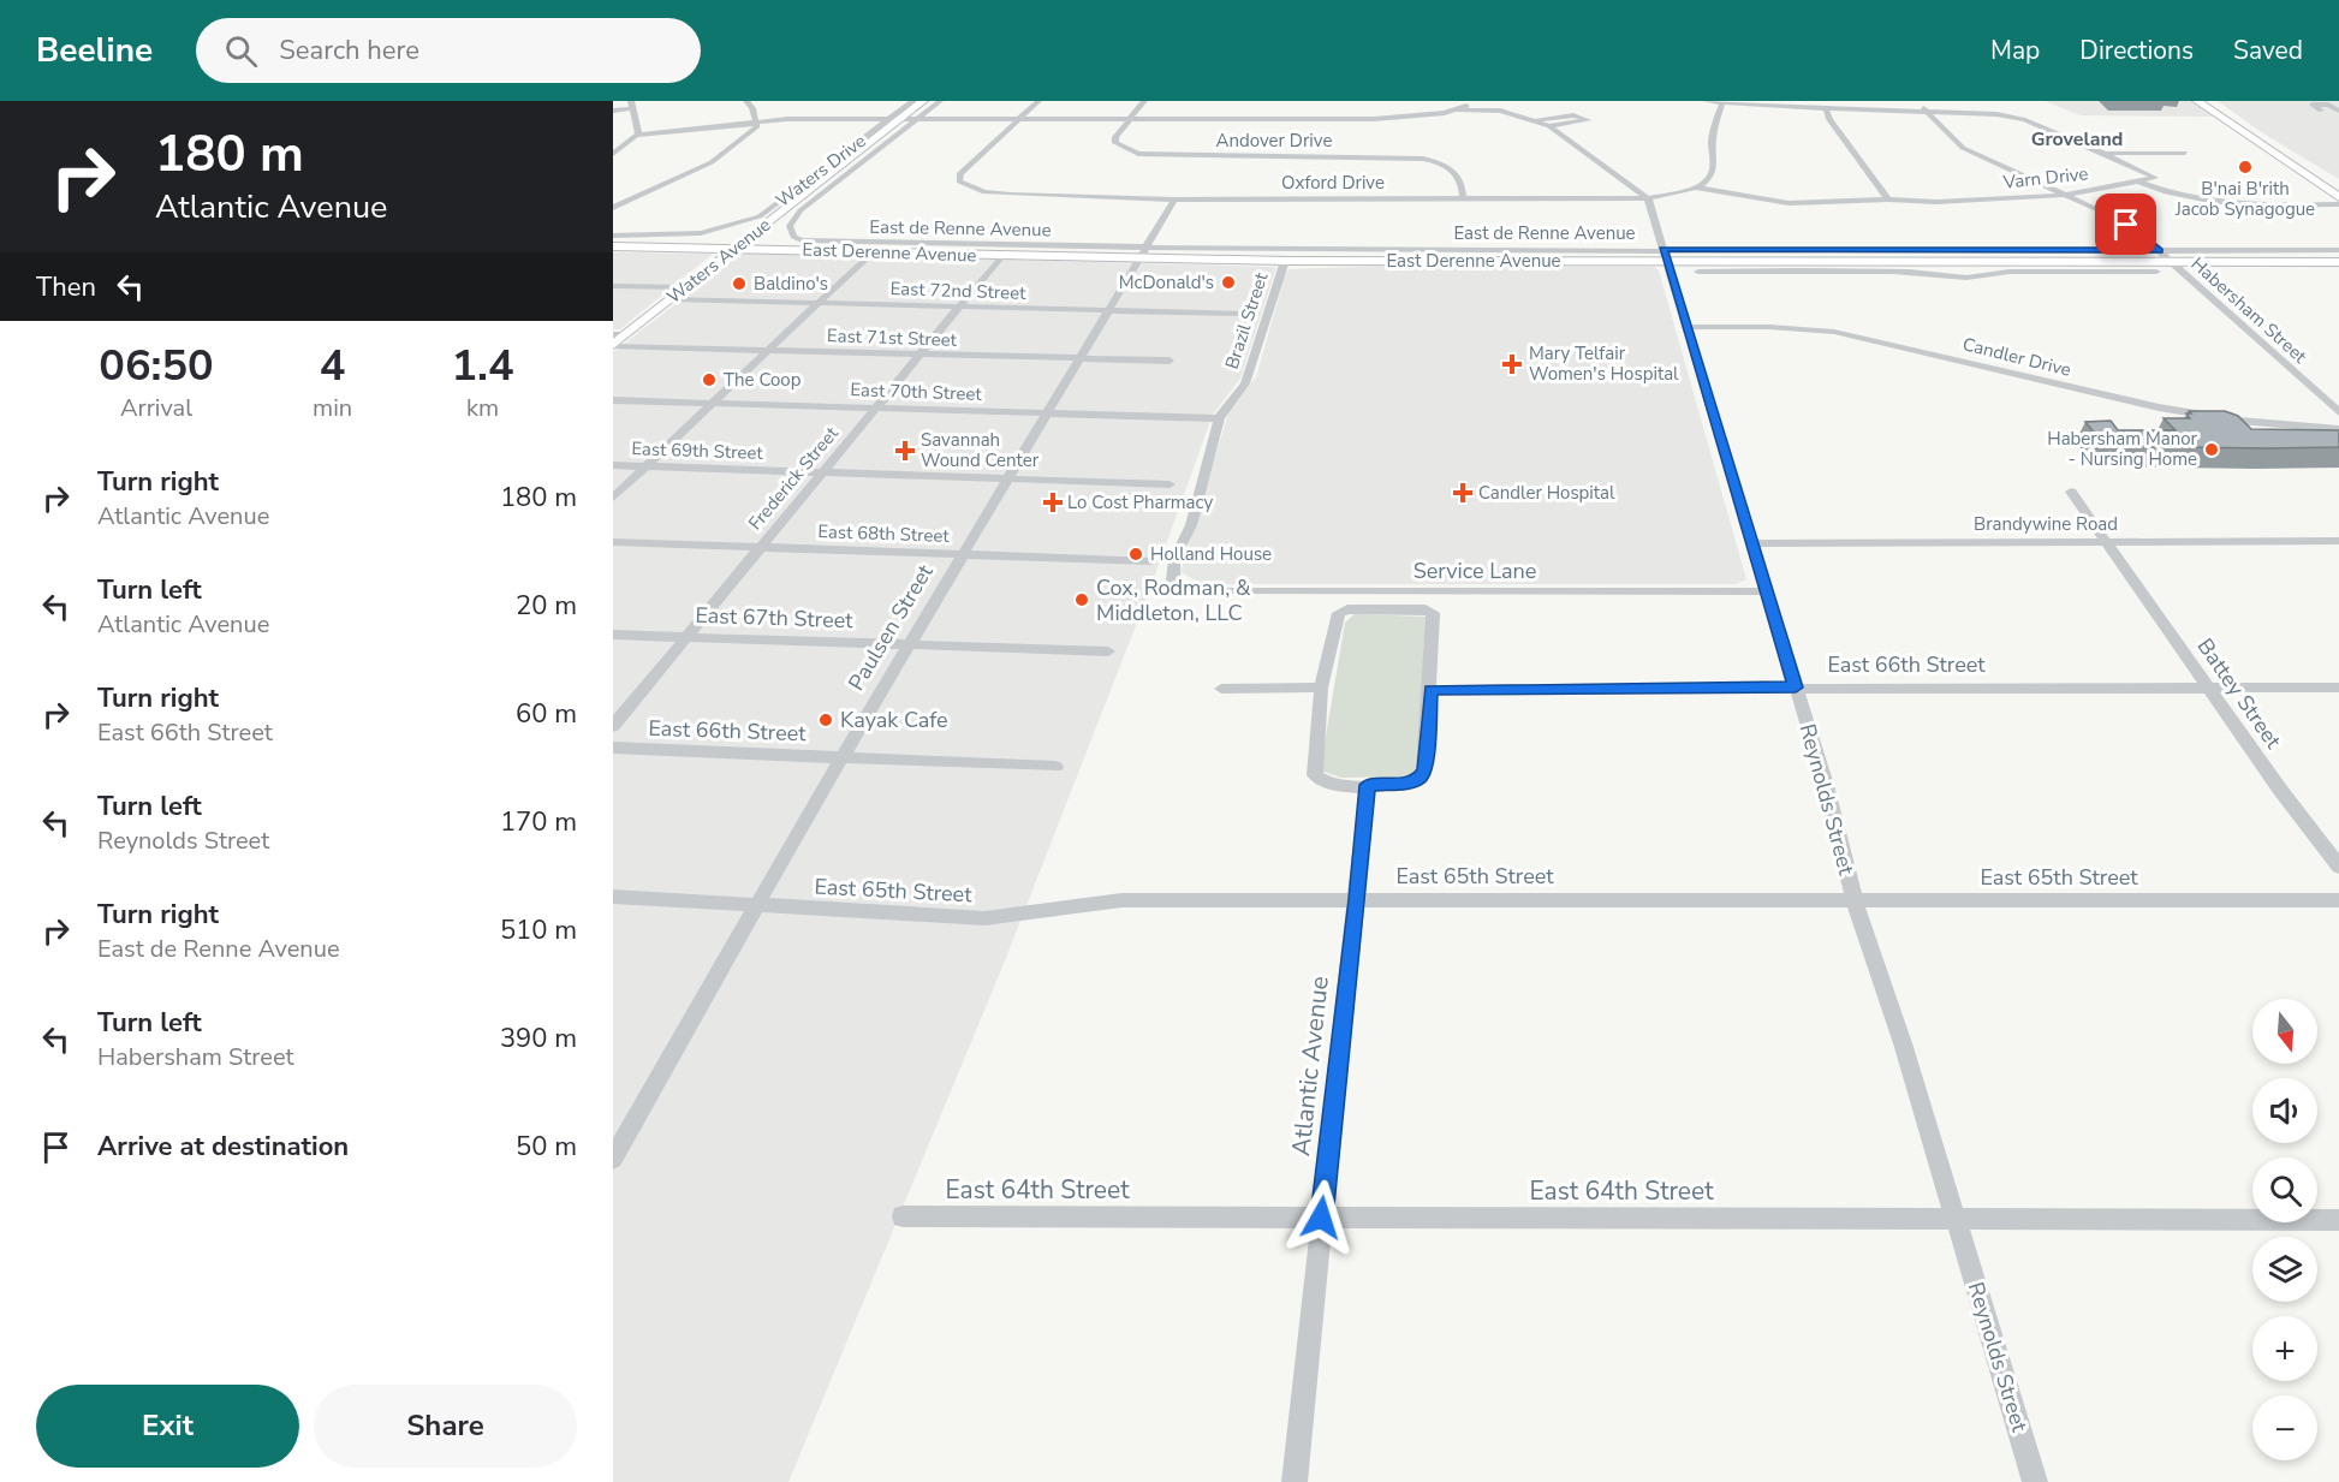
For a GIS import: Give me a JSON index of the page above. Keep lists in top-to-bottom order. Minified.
{"streets":{"highway":["East Derenne Avenue"],"main road":["Waters Drive","Waters Avenue"],"street":["Andover Drive","Varn Drive","Oxford Drive","East de Renne Avenue","East 72nd Street","Habersham Street","Brazil Street","East 71st Street","Candler Drive","East 70th Street","East 69th Street","Frederick Street","Brandywine Road","East 68th Street","Service Lane","East 67th Street","Paulsen Street","East 66th Street","Battey Street","Reynolds Street","East 65th Street","Atlantic Avenue","East 64th Street"]},"crossings":[["Andover Drive","Oxford Drive"],["Waters Drive","East de Renne Avenue"],["Waters Drive","Waters Avenue"],["Varn Drive","Oxford Drive"],["Varn Drive","Habersham Street"],["Oxford Drive","Paulsen Street"],["Oxford Drive","Reynolds Street"],["East de Renne Avenue","East Derenne Avenue"],["East de Renne Avenue","Habersham Street"],["East de Renne Avenue","Paulsen Street"],["East de Renne Avenue","Reynolds Street"],["East Derenne Avenue","Waters Avenue"],["East Derenne Avenue","Habersham Street"],["East Derenne Avenue","Brazil Street"],["East Derenne Avenue","Frederick Street"],["East Derenne Avenue","Paulsen Street"],["East Derenne Avenue","Reynolds Street"],["Waters Avenue","East 72nd Street"],["Waters Avenue","East 71st Street"],["East 72nd Street","Frederick Street"],["East 72nd Street","Paulsen Street"],["Brazil Street","East 70th Street"],["Brazil Street","Service Lane"],["East 71st Street","Frederick Street"],["East 71st Street","Paulsen Street"],["Candler Drive","Reynolds Street"],["East 70th Street","Frederick Street"],["East 70th Street","Paulsen Street"],["East 69th Street","Frederick Street"],["East 69th Street","Paulsen Street"],["Frederick Street","East 68th Street"],["Frederick Street","East 67th Street"],["Brandywine Road","Battey Street"],["Brandywine Road","Reynolds Street"],["East 68th Street","Paulsen Street"],["Service Lane","Reynolds Street"],["East 67th Street","Paulsen Street"],["Paulsen Street","East 66th Street"],["Paulsen Street","East 65th Street"],["East 66th Street","Battey Street"],["East 66th Street","Reynolds Street"],["Reynolds Street","East 65th Street"],["Reynolds Street","East 64th Street"],["East 65th Street","Atlantic Avenue"],["Atlantic Avenue","East 64th Street"]],"districts":["Groveland"],"places":{"other":["B'nai B'rith Jacob Synagogue","McDonald's","Baldino's","The Coop","Habersham Manor - Nursing Home","Holland House","Cox, Rodman, & Middleton, LLC","Kayak Cafe"],"health":["Mary Telfair Women's Hospital","Savannah Wound Center","Candler Hospital","Lo Cost Pharmacy"]},"north":"bottom","page":{"header":"Beeline","search":"Search here","nav":["Map","Directions","Saved"],"turn":["180 m","Atlantic Avenue"],"then":"Then","eta":["06:50","Arrival","4","min","1.4","km"],"list":[{"name":"Turn right","note":"Atlantic Avenue","value":"180 m"},{"name":"Turn left","note":"Atlantic Avenue","value":"20 m"},{"name":"Turn right","note":"East 66th Street","value":"60 m"},{"name":"Turn left","note":"Reynolds Street","value":"170 m"},{"name":"Turn right","note":"East de Renne Avenue","value":"510 m"},{"name":"Turn left","note":"Habersham Street","value":"390 m"},{"name":"Arrive at destination","value":"50 m"}],"map_buttons":["+","−"],"buttons":["Exit","Share"]}}
